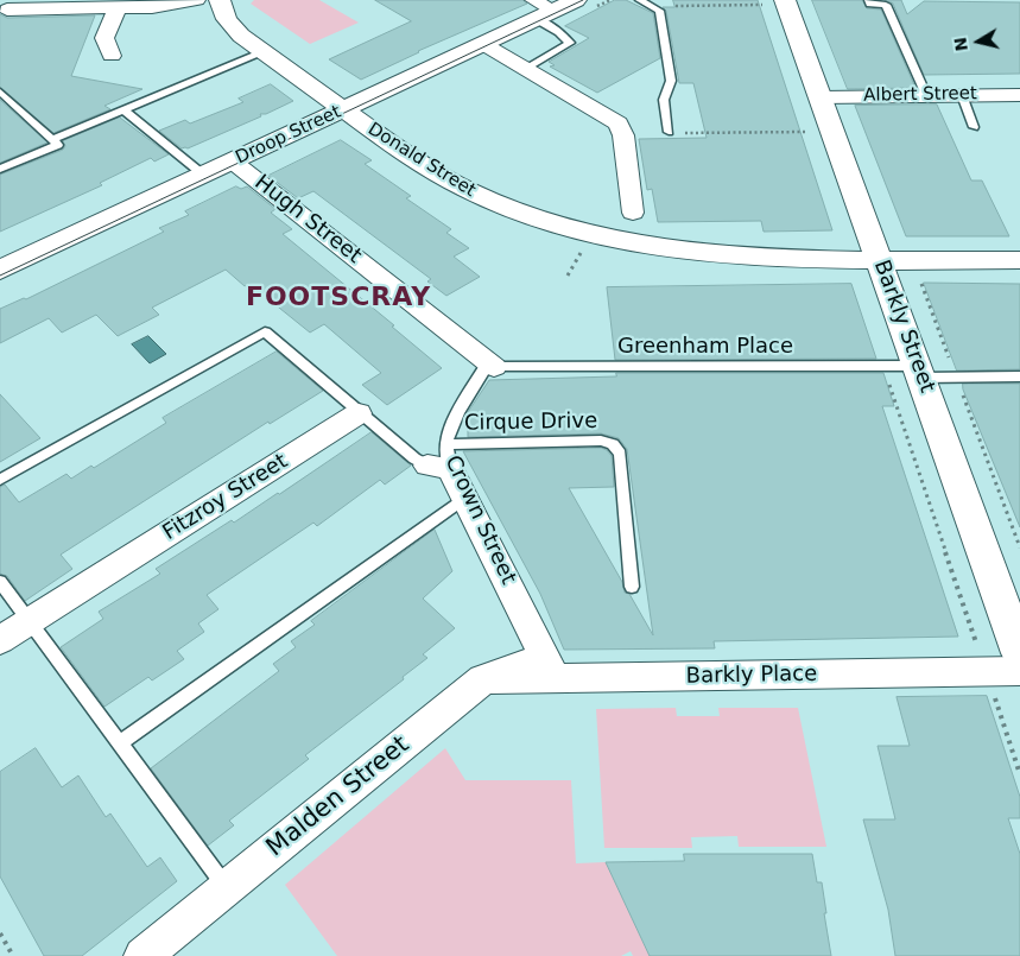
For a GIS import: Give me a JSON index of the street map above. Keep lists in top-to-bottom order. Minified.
{"streets":{"street":["Albert Street","Droop Street","Donald Street","Hugh Street","Barkly Street","Fitzroy Street","Crown Street","Barkly Place","Malden Street"],"lane":["Greenham Place","Cirque Drive"]},"crossings":[["Albert Street","Barkly Street"],["Droop Street","Donald Street"],["Droop Street","Hugh Street"],["Donald Street","Barkly Street"],["Hugh Street","Greenham Place"],["Hugh Street","Crown Street"],["Barkly Street","Greenham Place"],["Greenham Place","Crown Street"],["Cirque Drive","Crown Street"],["Crown Street","Barkly Place"],["Crown Street","Malden Street"],["Barkly Place","Malden Street"]],"districts":["FOOTSCRAY"],"north":"left"}
